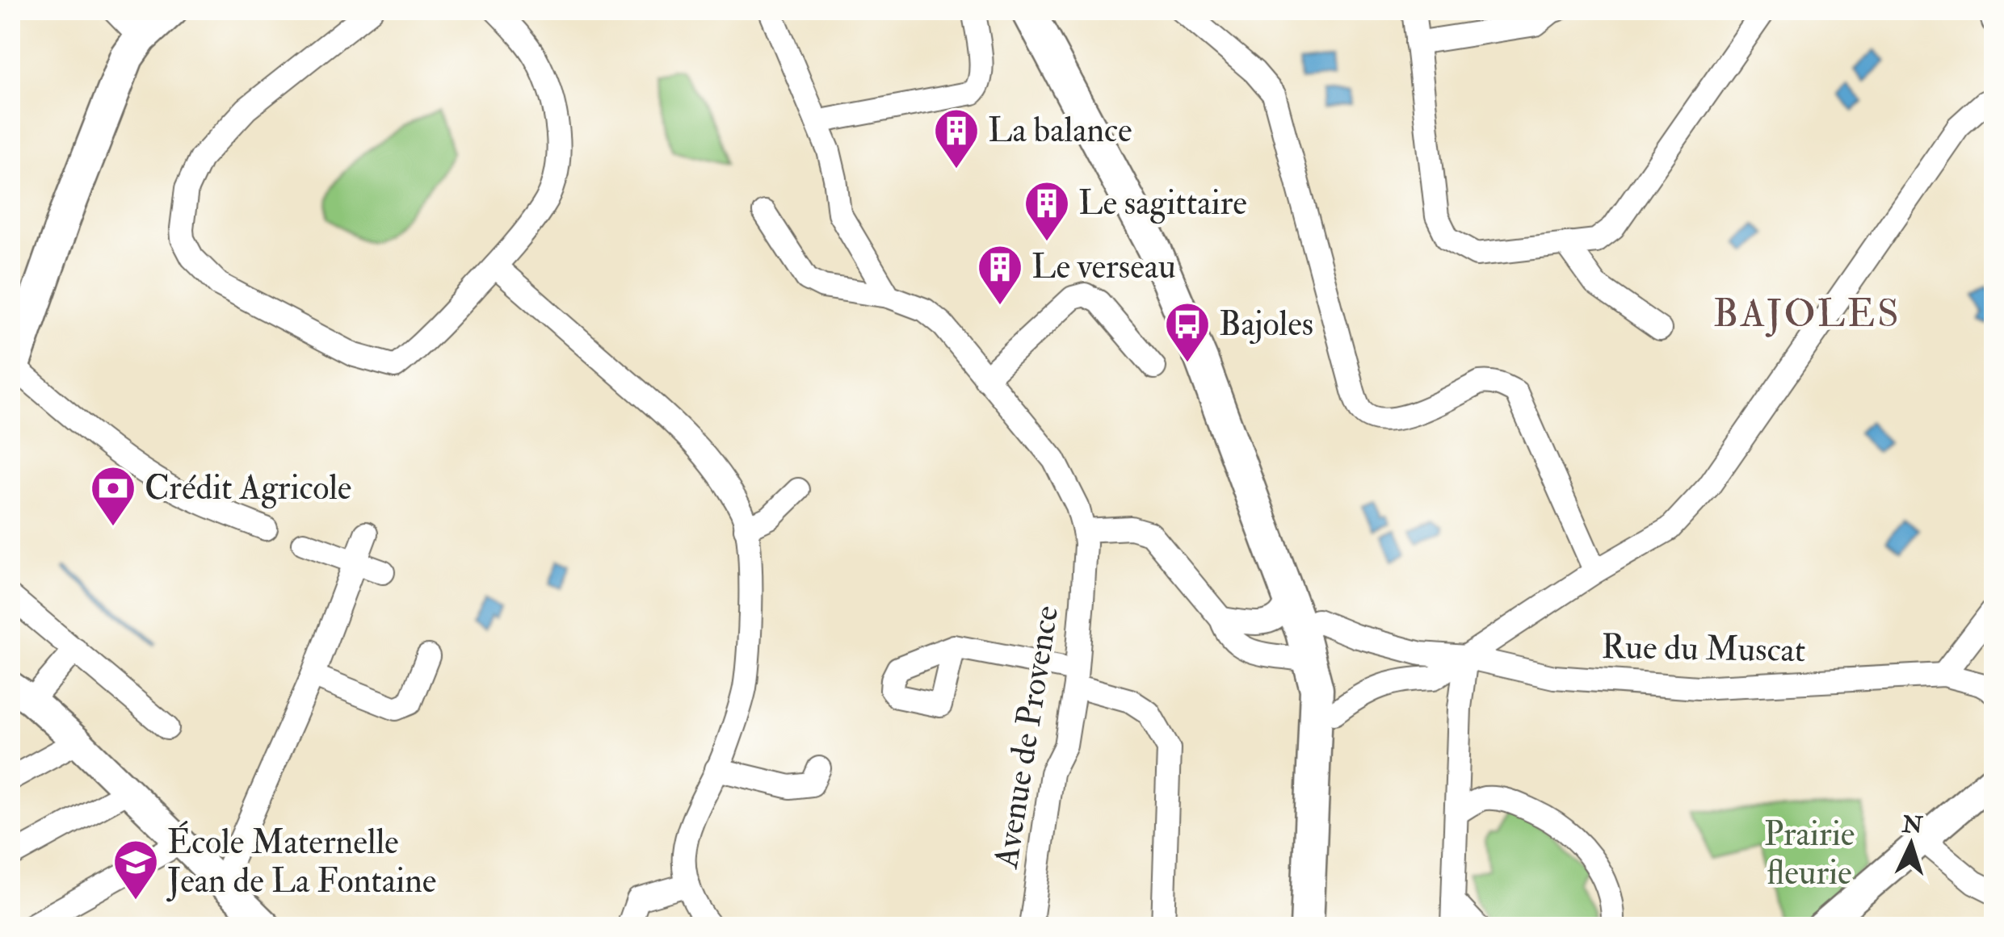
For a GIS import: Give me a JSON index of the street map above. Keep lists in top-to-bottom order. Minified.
{"streets":{"street":["Rue du Muscat","Avenue de Provence"]},"districts":["BAJOLES"],"parks":["Prairie fleurie"],"places":{"building":["La balance","Le sagittaire","Le verseau"],"bus stop":["Bajoles"],"bank":["Crédit Agricole"],"school or university":["École Maternelle Jean de La Fontaine"]},"north":"top"}
